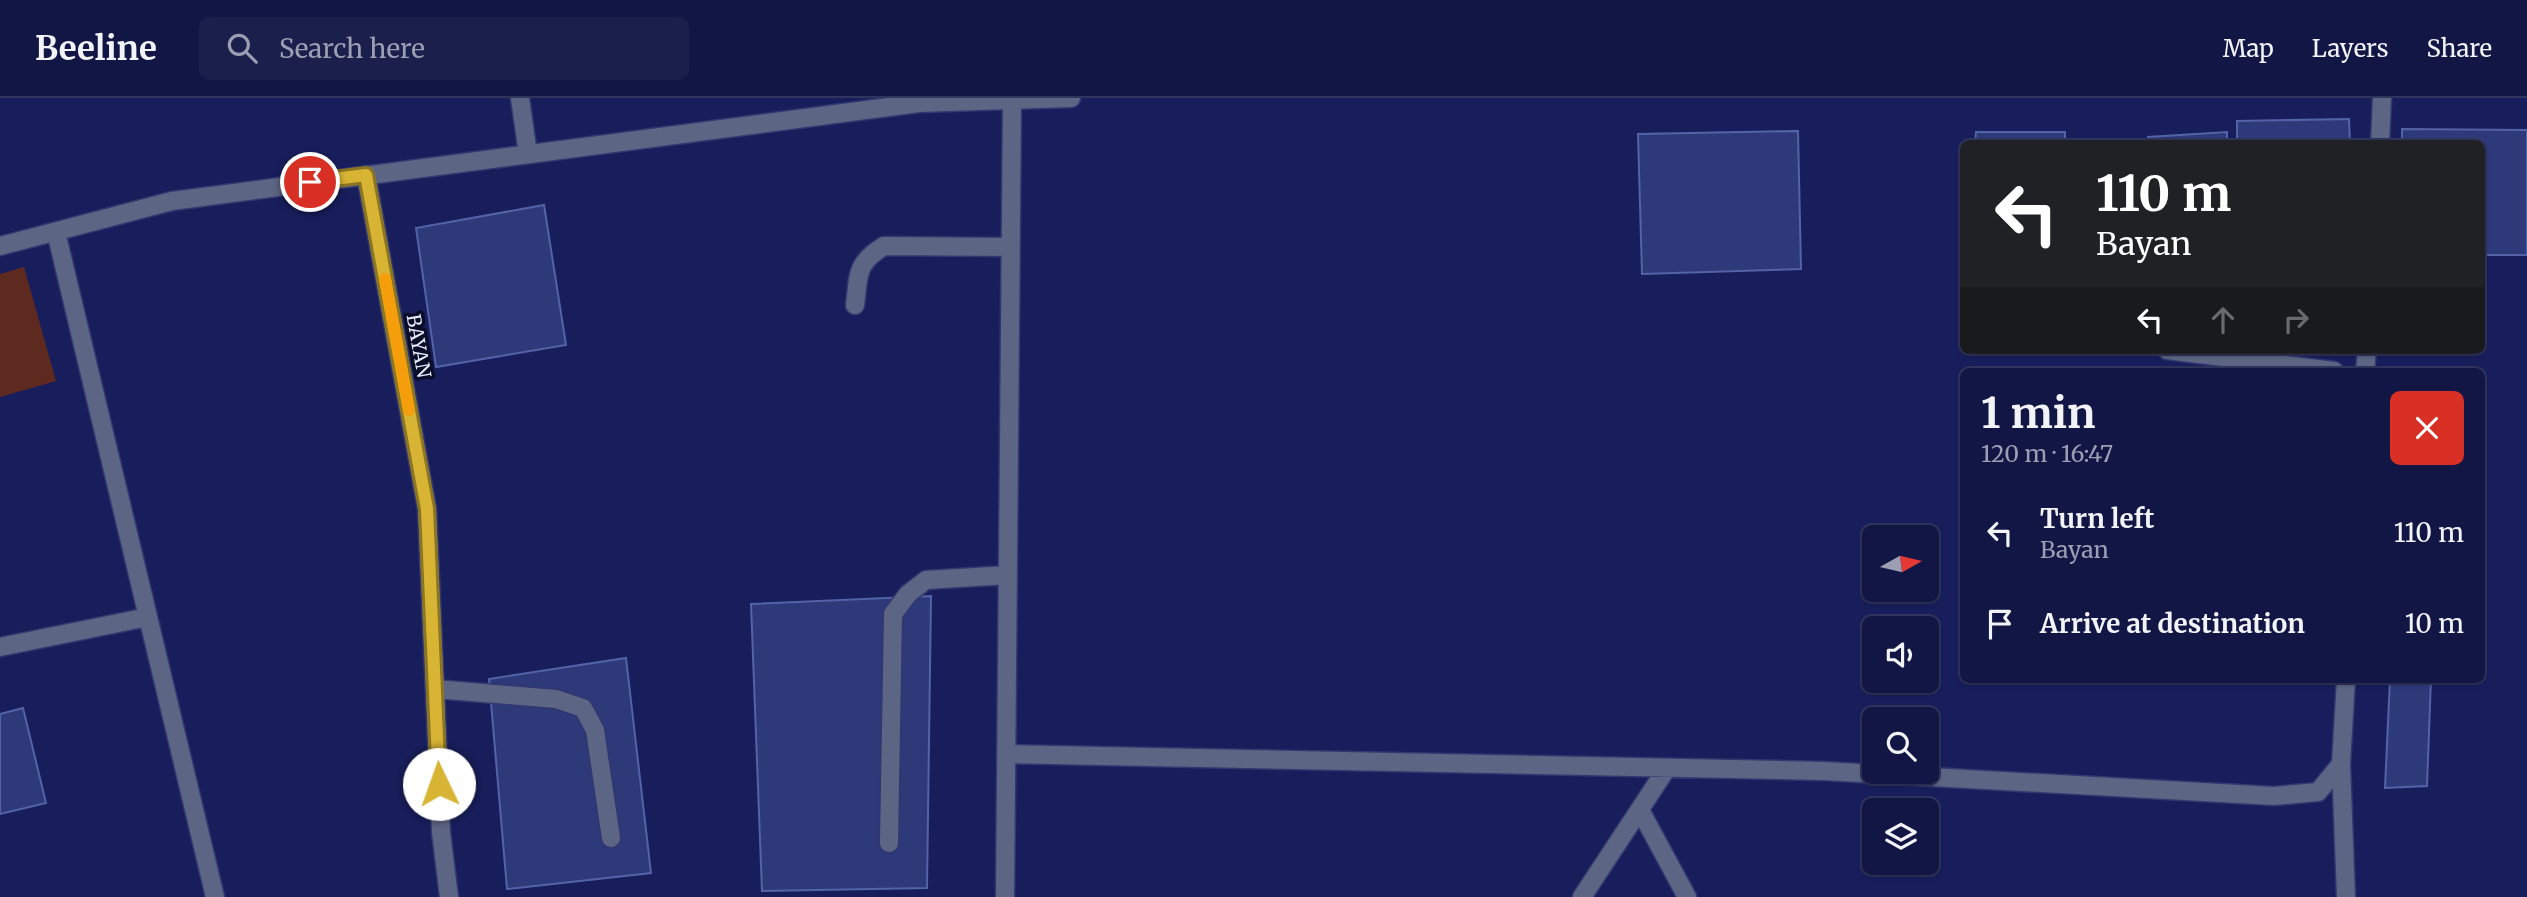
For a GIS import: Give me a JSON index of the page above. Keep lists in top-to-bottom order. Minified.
{"streets":{"street":["BAYAN"]},"north":"right","page":{"header":"Beeline","search":"Search here","nav":["Map","Layers","Share"],"turn":["110 m","Bayan"],"heading":["1 min","120 m · 16:47"],"list":[{"name":"Turn left","note":"Bayan","value":"110 m"},{"name":"Arrive at destination","value":"10 m"}]}}
